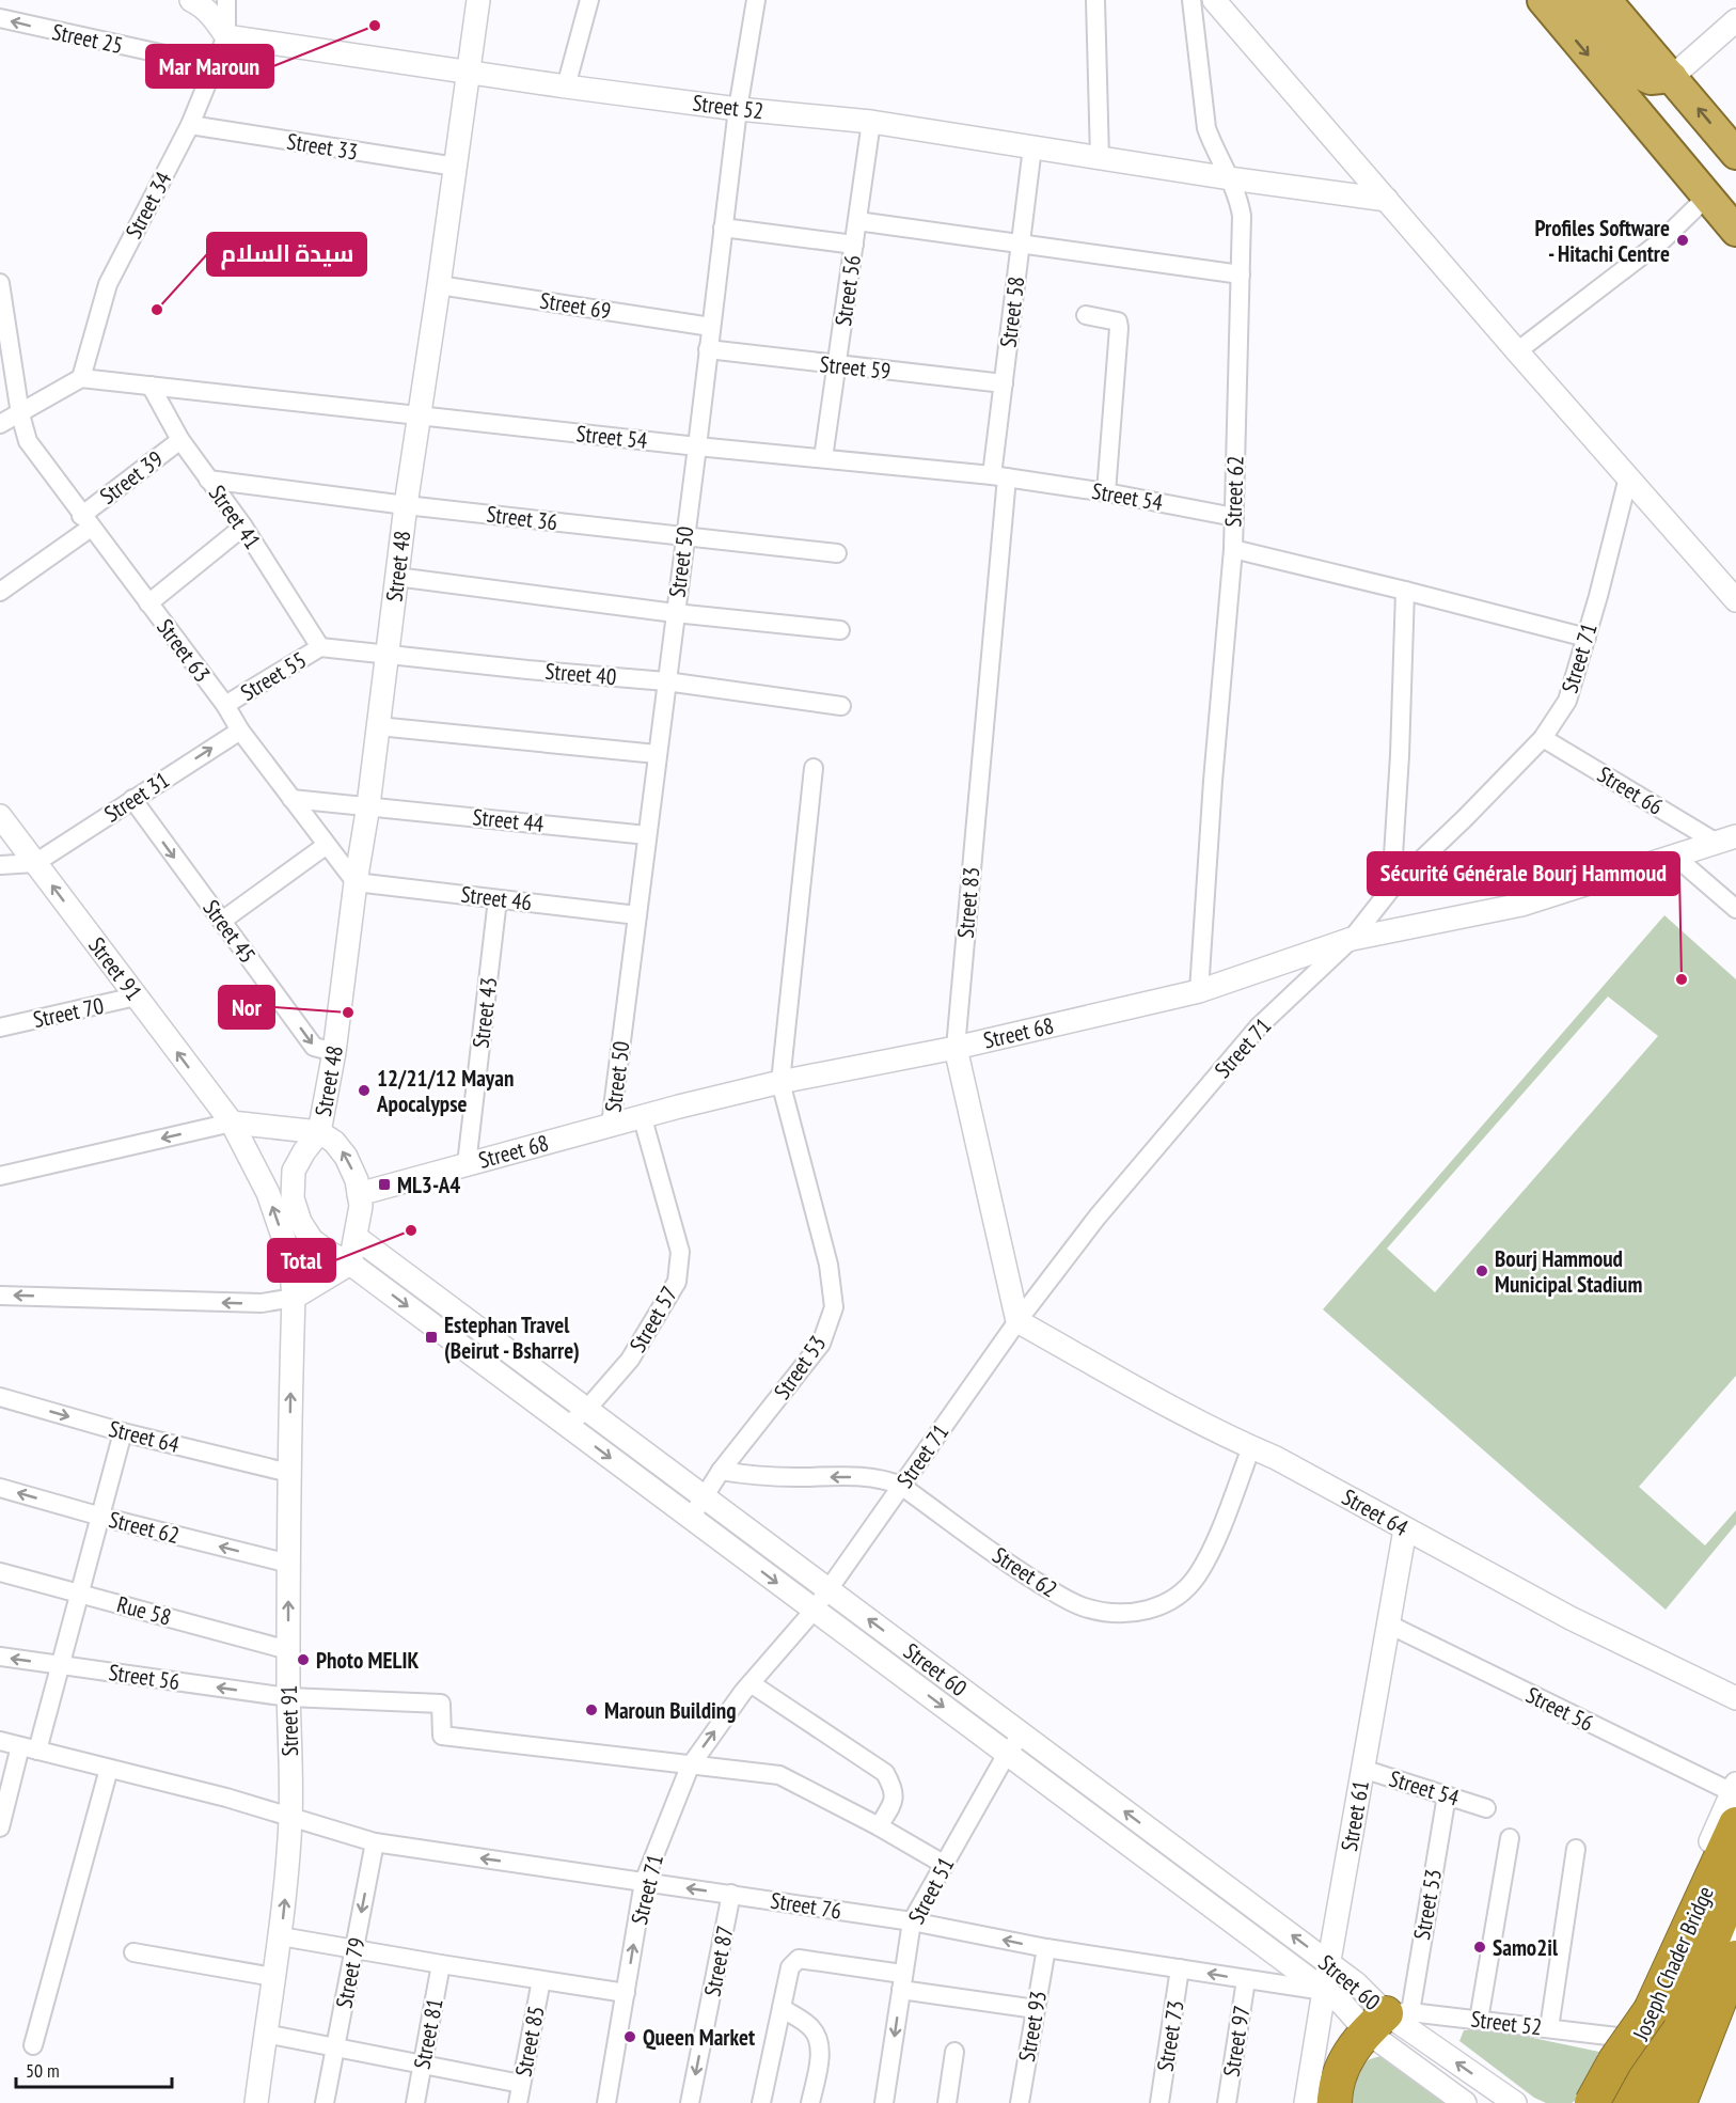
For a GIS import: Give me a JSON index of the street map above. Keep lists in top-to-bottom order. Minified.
{"streets":{"highway":["Joseph Chader Bridge"],"street":["Street 25","Street 52","Street 33","Street 34","Street 56","Street 69","Street 58","Street 59","Street 54","Street 39","Street 62","Street 41","Street 36","Street 50","Street 48","Street 63","Street 71","Street 40","Street 55","Street 66","Street 31","Street 44","Street 46","Street 83","Street 45","Street 91","Street 70","Street 43","Street 68","Street 57","Street 53","Street 64","Rue 58","Street 60","Street 61","Street 51","Street 76","Street 87","Street 79","Street 93","Street 81","Street 73","Street 85","Street 97"]},"crossings":[["Street 25","Street 34"],["Street 52","Street 34"],["Street 52","Street 56"],["Street 52","Street 58"],["Street 52","Street 62"],["Street 52","Street 50"],["Street 52","Street 48"],["Street 52","Street 53"],["Street 52","Street 60"],["Street 33","Street 34"],["Street 33","Street 48"],["Street 34","Street 54"],["Street 56","Street 59"],["Street 56","Street 54"],["Street 56","Street 71"],["Street 56","Street 91"],["Street 56","Street 61"],["Street 56","Joseph Chader Bridge"],["Street 69","Street 50"],["Street 69","Street 48"],["Street 58","Street 59"],["Street 58","Street 54"],["Street 58","Street 83"],["Street 59","Street 50"],["Street 54","Street 62"],["Street 54","Street 41"],["Street 54","Street 50"],["Street 54","Street 48"],["Street 54","Street 83"],["Street 54","Street 53"],["Street 54","Street 61"],["Street 39","Street 41"],["Street 39","Street 63"],["Street 62","Street 71"],["Street 62","Street 91"],["Street 62","Street 68"],["Street 62","Street 53"],["Street 62","Street 64"],["Street 41","Street 36"],["Street 41","Street 40"],["Street 41","Street 55"],["Street 36","Street 50"],["Street 36","Street 48"],["Street 50","Street 40"],["Street 50","Street 44"],["Street 50","Street 46"],["Street 50","Street 68"],["Street 48","Street 63"],["Street 48","Street 40"],["Street 48","Street 44"],["Street 48","Street 46"],["Street 48","Street 45"],["Street 48","Street 60"],["Street 63","Street 55"],["Street 63","Street 31"],["Street 63","Street 46"],["Street 71","Street 66"],["Street 71","Street 83"],["Street 71","Street 68"],["Street 71","Street 64"],["Street 71","Street 60"],["Street 71","Street 76"],["Street 40","Street 55"],["Street 66","Street 68"],["Street 31","Street 45"],["Street 31","Street 91"],["Street 46","Street 43"],["Street 83","Street 68"],["Street 83","Street 64"],["Street 91","Street 70"],["Street 91","Street 64"],["Street 91","Rue 58"],["Street 91","Street 76"],["Street 43","Street 68"],["Street 68","Street 57"],["Street 68","Street 53"],["Street 57","Street 60"],["Street 53","Street 60"],["Street 64","Street 61"],["Street 60","Street 61"],["Street 60","Street 51"],["Street 60","Street 76"],["Street 61","Street 76"],["Street 51","Street 76"],["Street 76","Street 87"],["Street 76","Street 79"],["Street 76","Street 93"],["Street 76","Street 73"],["Street 76","Street 97"]],"one_way":["Street 25","Street 45","Street 91","Street 79"],"places":{"other":["Mar Maroun","Profiles Software - Hitachi Centre","سيدة السلام","Sécurité Générale Bourj Hammoud","Nor","12/21/12 Mayan Apocalypse","Total","Bourj Hammoud Municipal Stadium","Photo MELIK","Maroun Building","Samo2il","Queen Market"],"transit":["ML3-A4","Estephan Travel (Beirut - Bsharre)"]},"scale_bar":"50 m"}
